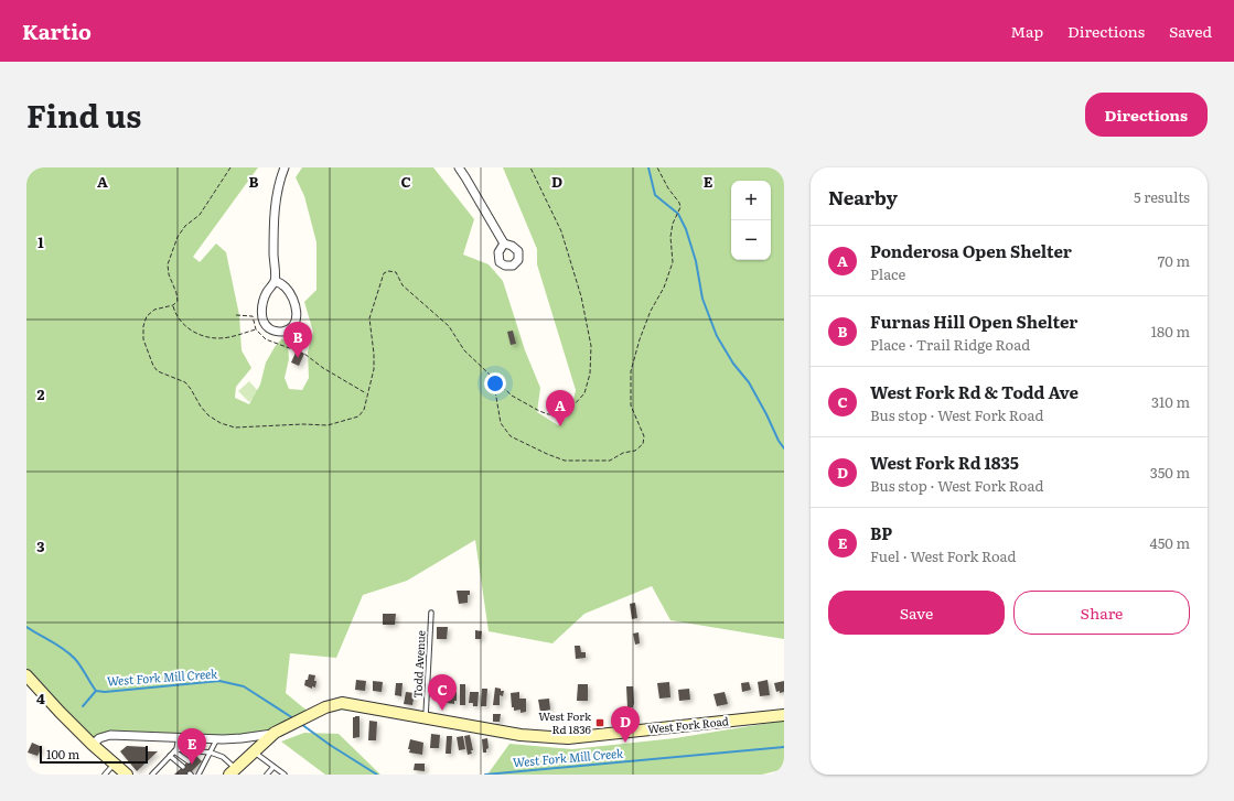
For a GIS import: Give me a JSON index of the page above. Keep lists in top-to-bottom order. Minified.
{"streets":{"street":["West Fork Road"],"lane":["Todd Avenue"]},"crossings":[["Todd Avenue","West Fork Road"]],"water":["West Fork Mill Creek"],"places":{"transit":["West Fork Rd 1836"]},"scale_bar":"100 m","page":{"header":"Kartio","nav":["Map","Directions","Saved"],"title":"Find us","buttons":["Directions",["Save","Share"]],"heading":["Nearby","5 results"],"map_buttons":["+","−"],"list":[{"mark":"A","name":"Ponderosa Open Shelter","note":"Place","value":"70 m"},{"mark":"B","name":"Furnas Hill Open Shelter","note":"Place · Trail Ridge Road","value":"180 m"},{"mark":"C","name":"West Fork Rd & Todd Ave","note":"Bus stop · West Fork Road","value":"310 m"},{"mark":"D","name":"West Fork Rd 1835","note":"Bus stop · West Fork Road","value":"350 m"},{"mark":"E","name":"BP","note":"Fuel · West Fork Road","value":"450 m"}],"pins":["B","A","C","D","E"],"scale":"100 m"},"grid":{"columns":["A","B","C","D","E"],"rows":["1","2","3","4"]}}
